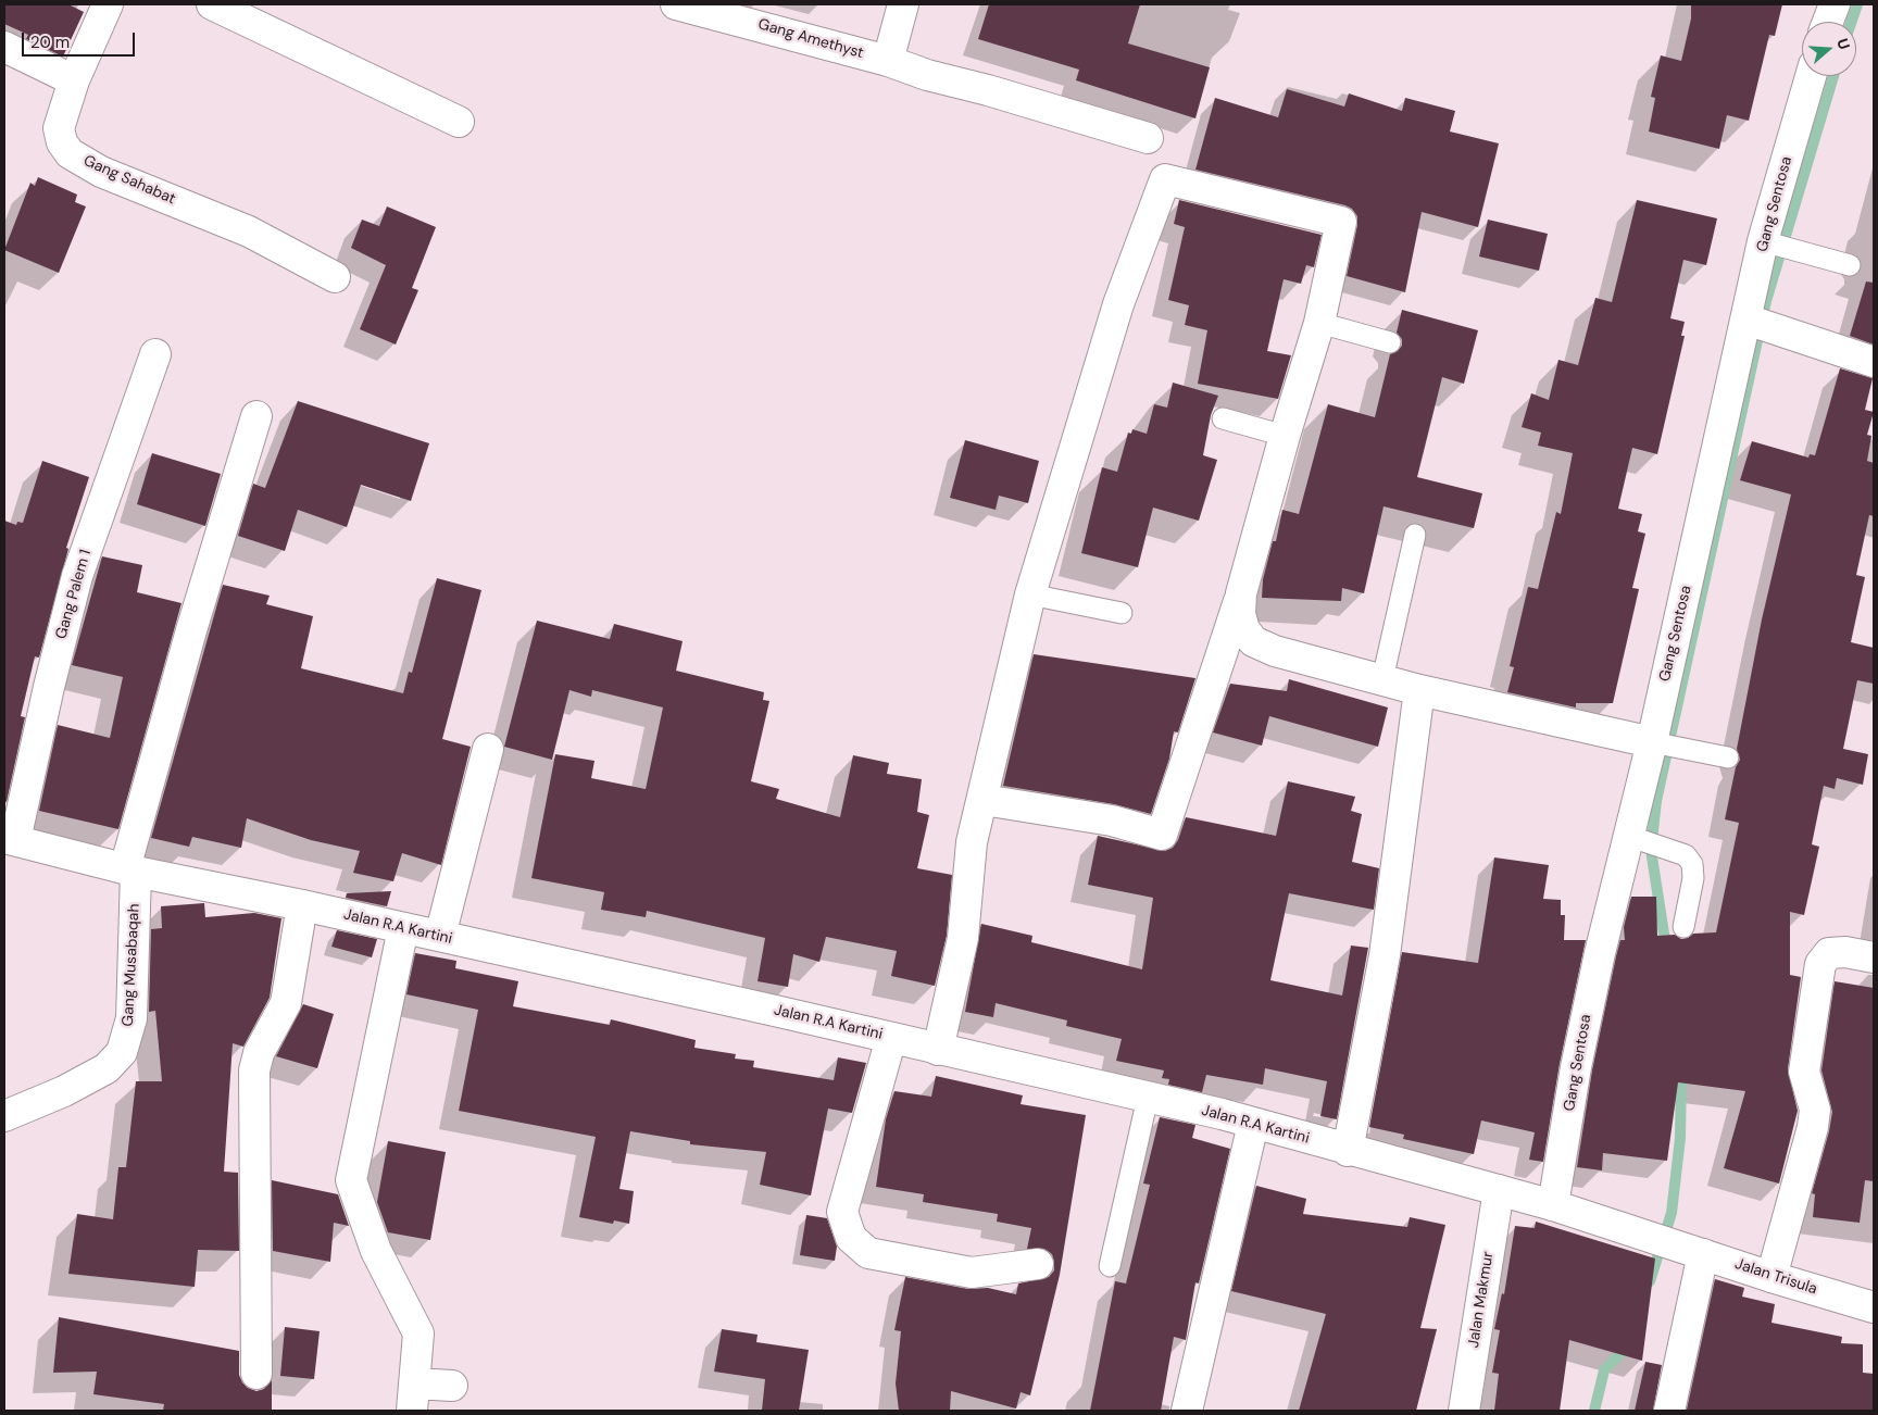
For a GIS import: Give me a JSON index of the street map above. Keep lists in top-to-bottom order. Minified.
{"streets":{"street":["Gang Amethyst","Gang Sahabat","Gang Sentosa","Gang Palem 1","Jalan R.A Kartini","Gang Musabaqah","Jalan Trisula","Jalan Makmur"]},"crossings":[["Gang Sentosa","Jalan R.A Kartini"],["Gang Palem 1","Jalan R.A Kartini"],["Jalan R.A Kartini","Gang Musabaqah"],["Jalan R.A Kartini","Jalan Trisula"],["Jalan R.A Kartini","Jalan Makmur"]],"scale_bar":"20 m","north":"right"}
